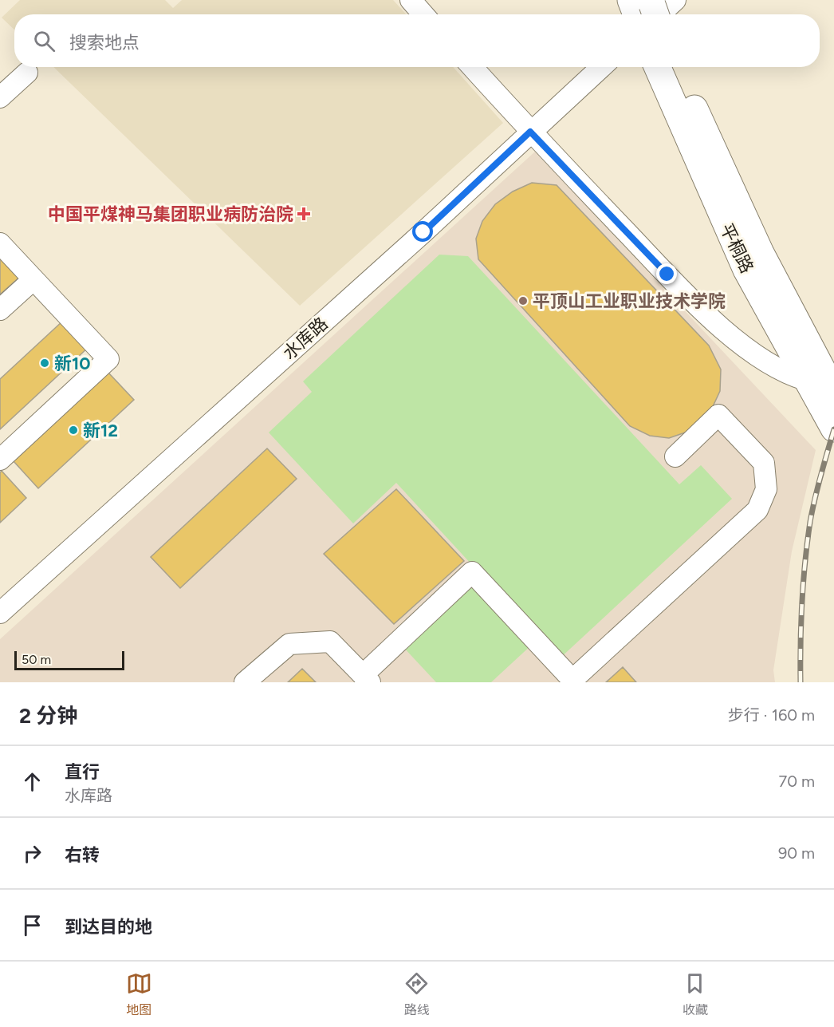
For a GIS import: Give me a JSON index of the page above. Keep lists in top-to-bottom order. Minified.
{"streets":{"main road":["平桐路"],"street":["水库路"]},"places":{"health":["中国平煤神马集团职业病防治院"],"other":["平顶山工业职业技术学院","新10","新12"]},"scale_bar":"50 m","page":{"search":"搜索地点","scale":"50 m","heading":["2 分钟","步行 · 160 m"],"list":[["直行","水库路","70 m"],["右转","90 m"],"到达目的地"],"nav":["地图","路线","收藏"]}}
